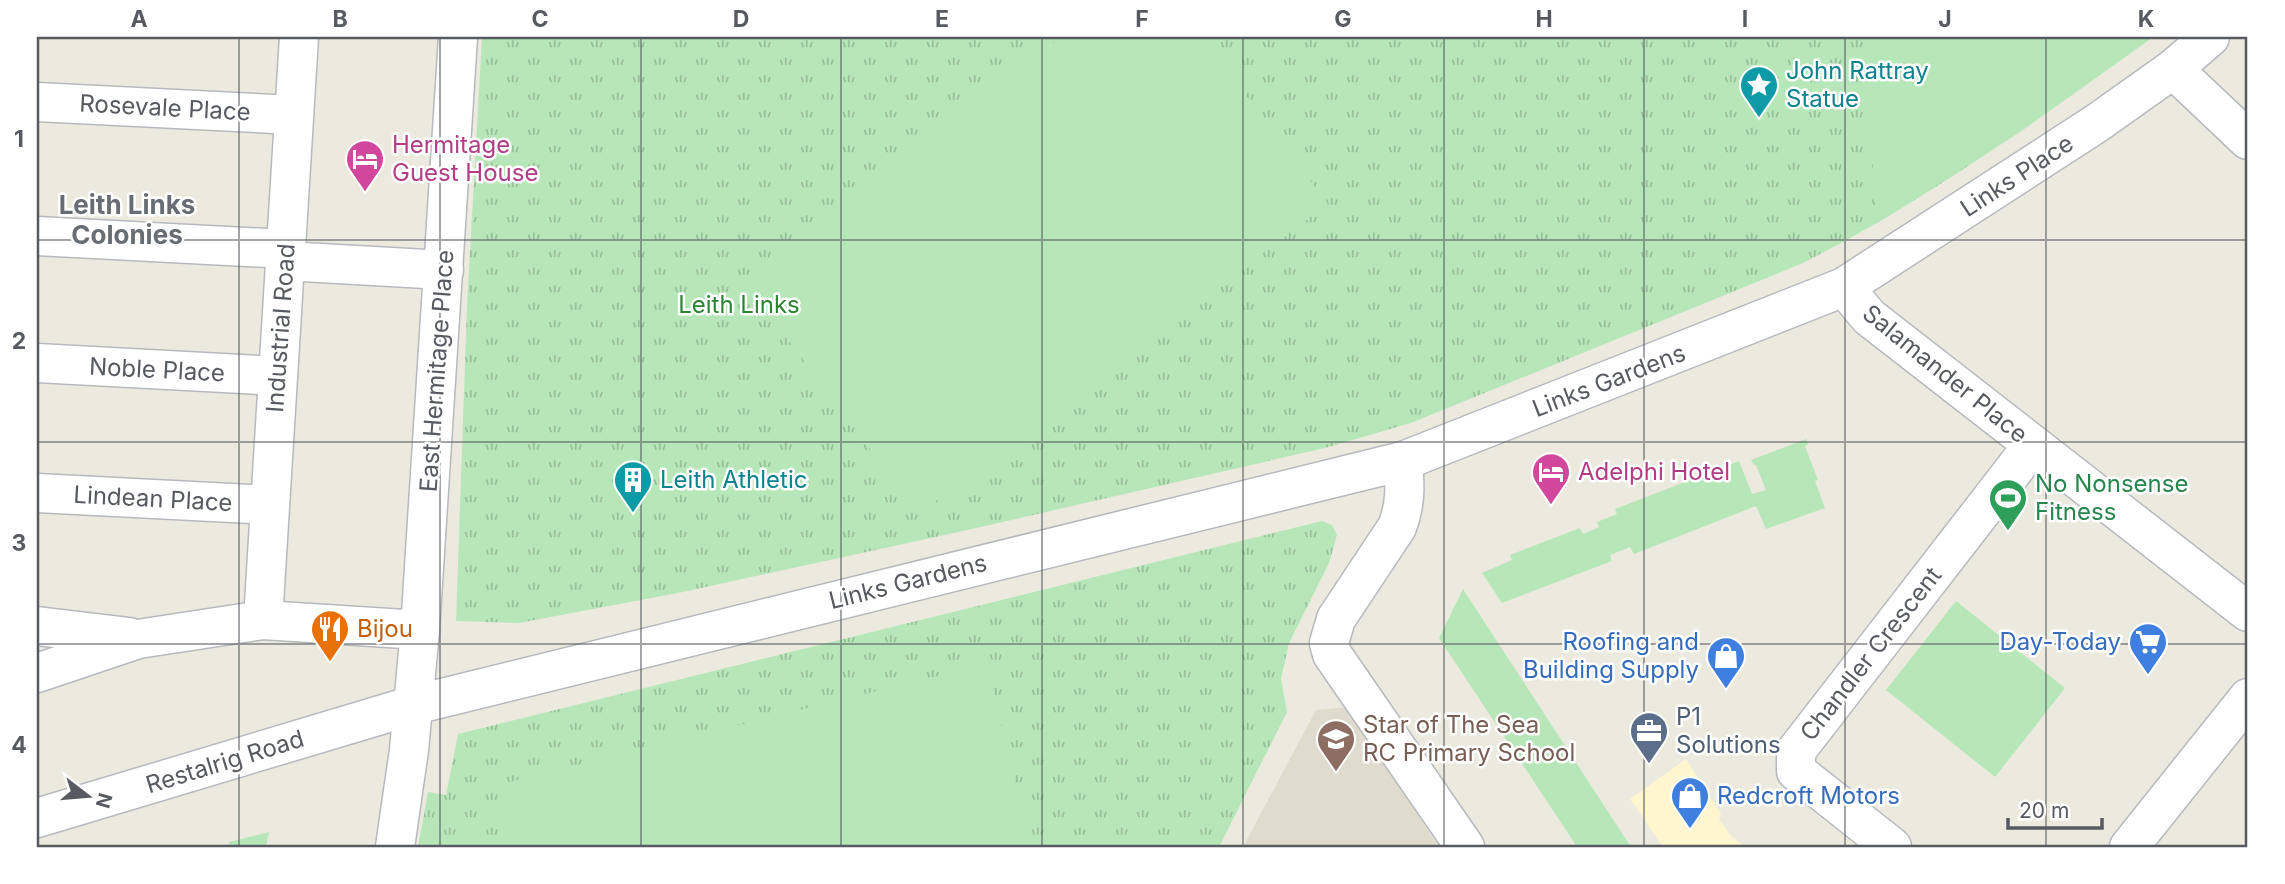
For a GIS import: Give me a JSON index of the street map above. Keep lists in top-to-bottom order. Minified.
{"streets":{"street":["Rosevale Place","Links Place","Industrial Road","Noble Place","East Hermitage Place","Salamander Place","Links Gardens","Lindean Place","Chandler Crescent","Restalrig Road"]},"crossings":[["Rosevale Place","Industrial Road"],["Links Place","Salamander Place"],["Links Place","Links Gardens"],["Industrial Road","Noble Place"],["Industrial Road","Lindean Place"],["East Hermitage Place","Links Gardens"],["East Hermitage Place","Restalrig Road"],["Salamander Place","Links Gardens"],["Salamander Place","Chandler Crescent"],["Links Gardens","Restalrig Road"]],"districts":["Leith Links Colonies"],"parks":["Leith Links"],"places":{"place":["John Rattray Statue"],"hotel":["Hermitage Guest House","Adelphi Hotel"],"building":["Leith Athletic"],"sports":["No Nonsense Fitness"],"restaurant":["Bijou"],"supermarket":["Day-Today"],"shop":["Roofing and Building Supply","Redcroft Motors"],"office":["P1 Solutions"],"school or university":["Star of The Sea RC Primary School"]},"scale_bar":"20 m","north":"right","grid":{"columns":["A","B","C","D","E","F","G","H","I","J","K"],"rows":["1","2","3","4"]}}
